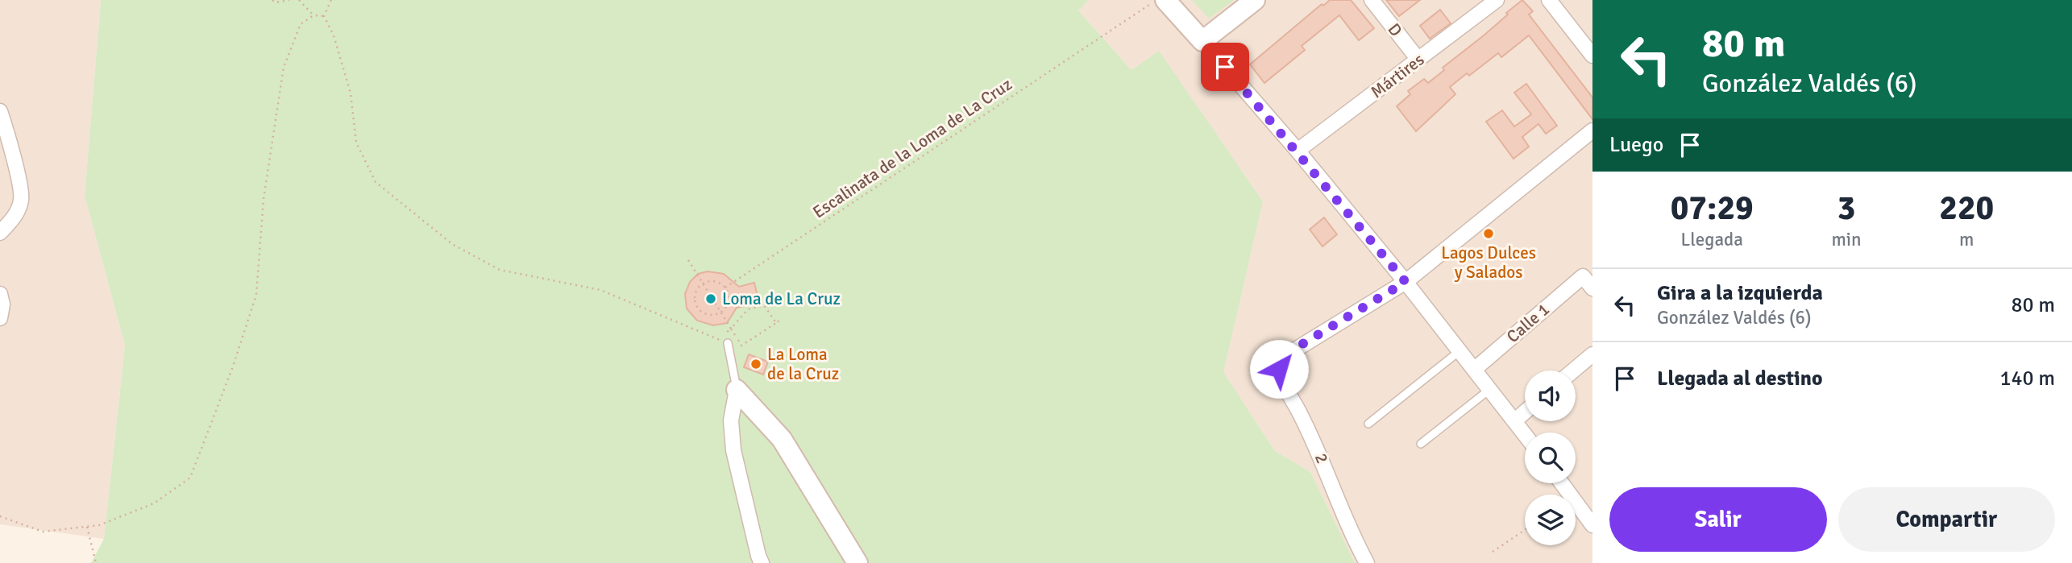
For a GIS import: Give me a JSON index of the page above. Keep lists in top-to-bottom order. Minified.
{"streets":{"street":["D","Mártires","Calle 1","2"],"path":["Escalinata de la Loma de La Cruz"]},"crossings":[["D","Mártires"]],"places":["Lagos Dulces y Salados","Loma de La Cruz","La Loma de la Cruz"],"page":{"turn":["80 m","González Valdés (6)"],"then":"Luego","eta":["07:29","Llegada","3","min","220","m"],"list":[{"name":"Gira a la izquierda","note":"González Valdés (6)","value":"80 m"},{"name":"Llegada al destino","value":"140 m"}],"buttons":["Salir","Compartir"]}}
